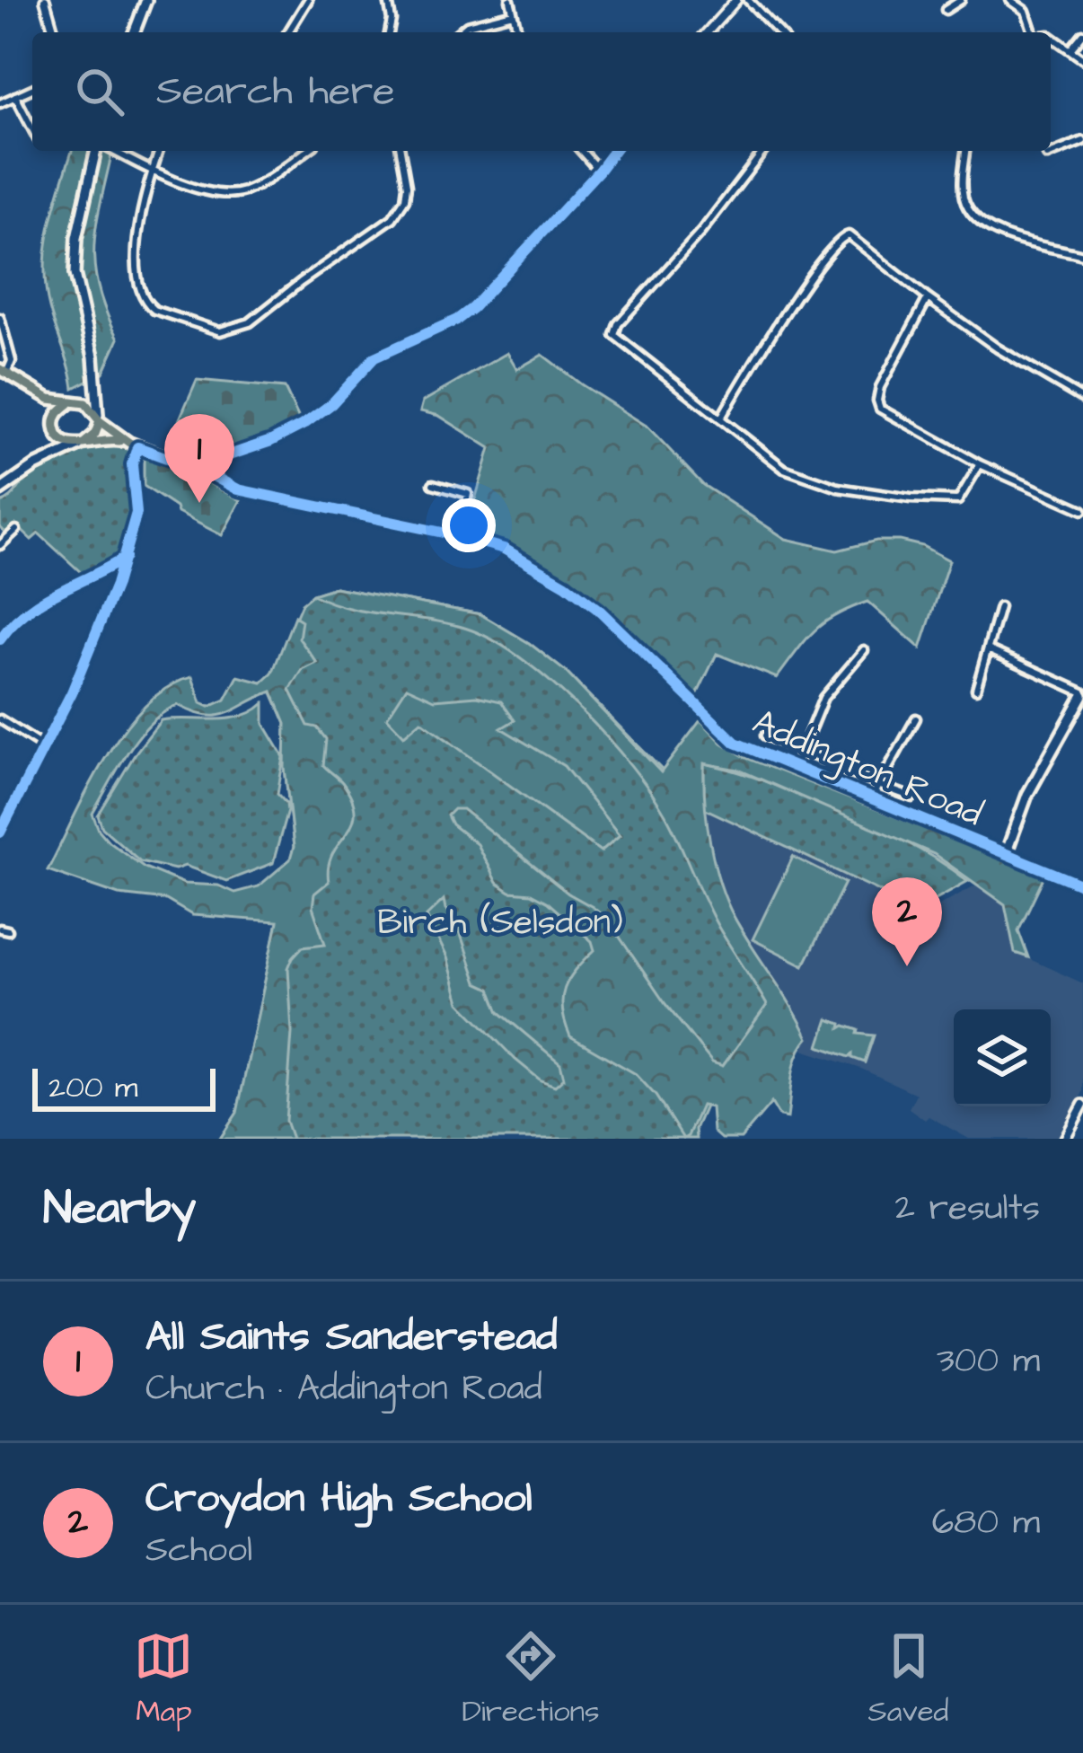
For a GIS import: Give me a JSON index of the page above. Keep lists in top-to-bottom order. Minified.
{"streets":{"main road":["Addington Road"]},"parks":["Birch (Selsdon)"],"scale_bar":"200 m","page":{"search":"Search here","pins":["1","2"],"scale":"200 m","heading":["Nearby","2 results"],"list":[{"mark":"1","name":"All Saints Sanderstead","note":"Church · Addington Road","value":"300 m"},{"mark":"2","name":"Croydon High School","note":"School","value":"680 m"}],"nav":["Map","Directions","Saved"]}}
